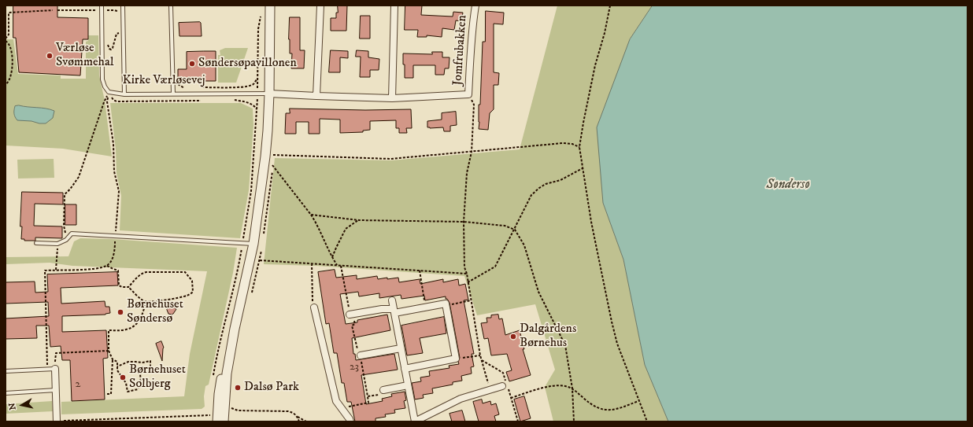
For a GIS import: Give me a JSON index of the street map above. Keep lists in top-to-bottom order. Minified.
{"streets":{"street":["Jomfrubakken"],"lane":["Kirke Værløsevej"]},"crossings":[["Jomfrubakken","Kirke Værløsevej"]],"water":["Søndersø"],"places":["Værløse Svømmehal","Søndersøpavillonen","Børnehuset Søndersø","Dalgårdens Børnehus","Børnehuset Solbjerg","Dalsø Park"],"house_numbers":["23","2"],"north":"left"}
